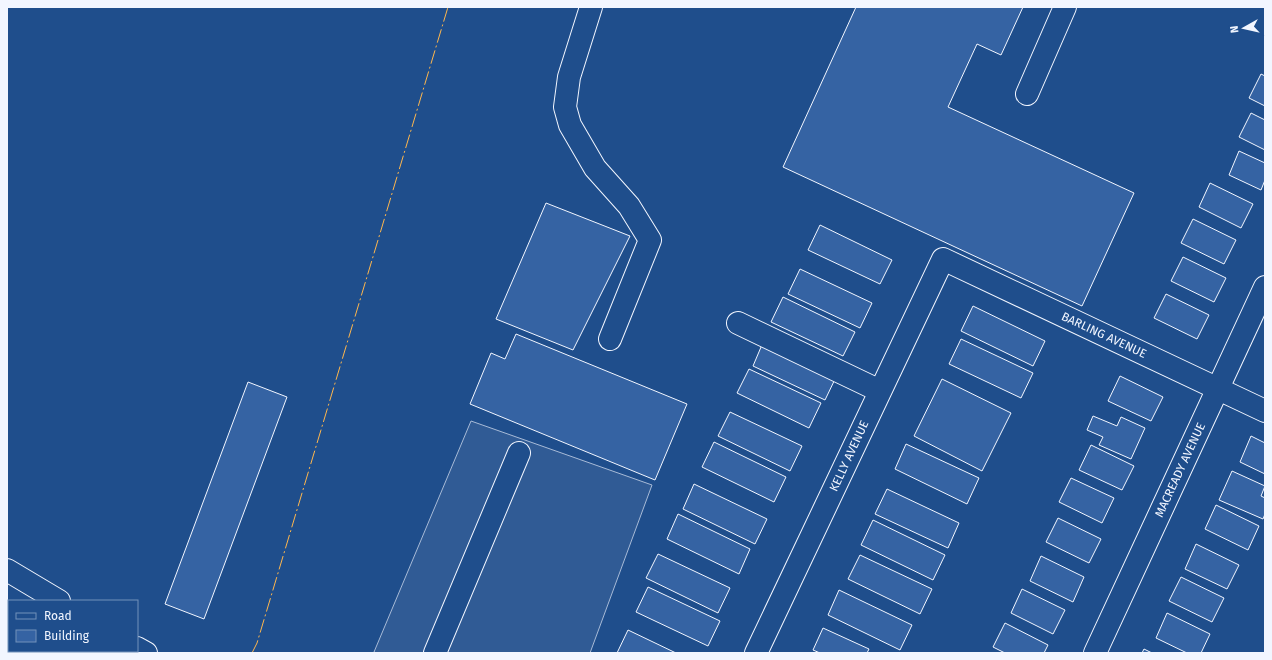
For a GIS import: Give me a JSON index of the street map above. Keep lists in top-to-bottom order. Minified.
{"streets":{"street":["BARLING AVENUE","KELLY AVENUE","MACREADY AVENUE"]},"crossings":[["BARLING AVENUE","KELLY AVENUE"],["BARLING AVENUE","MACREADY AVENUE"]],"legend":["Road","Building"],"north":"left"}
